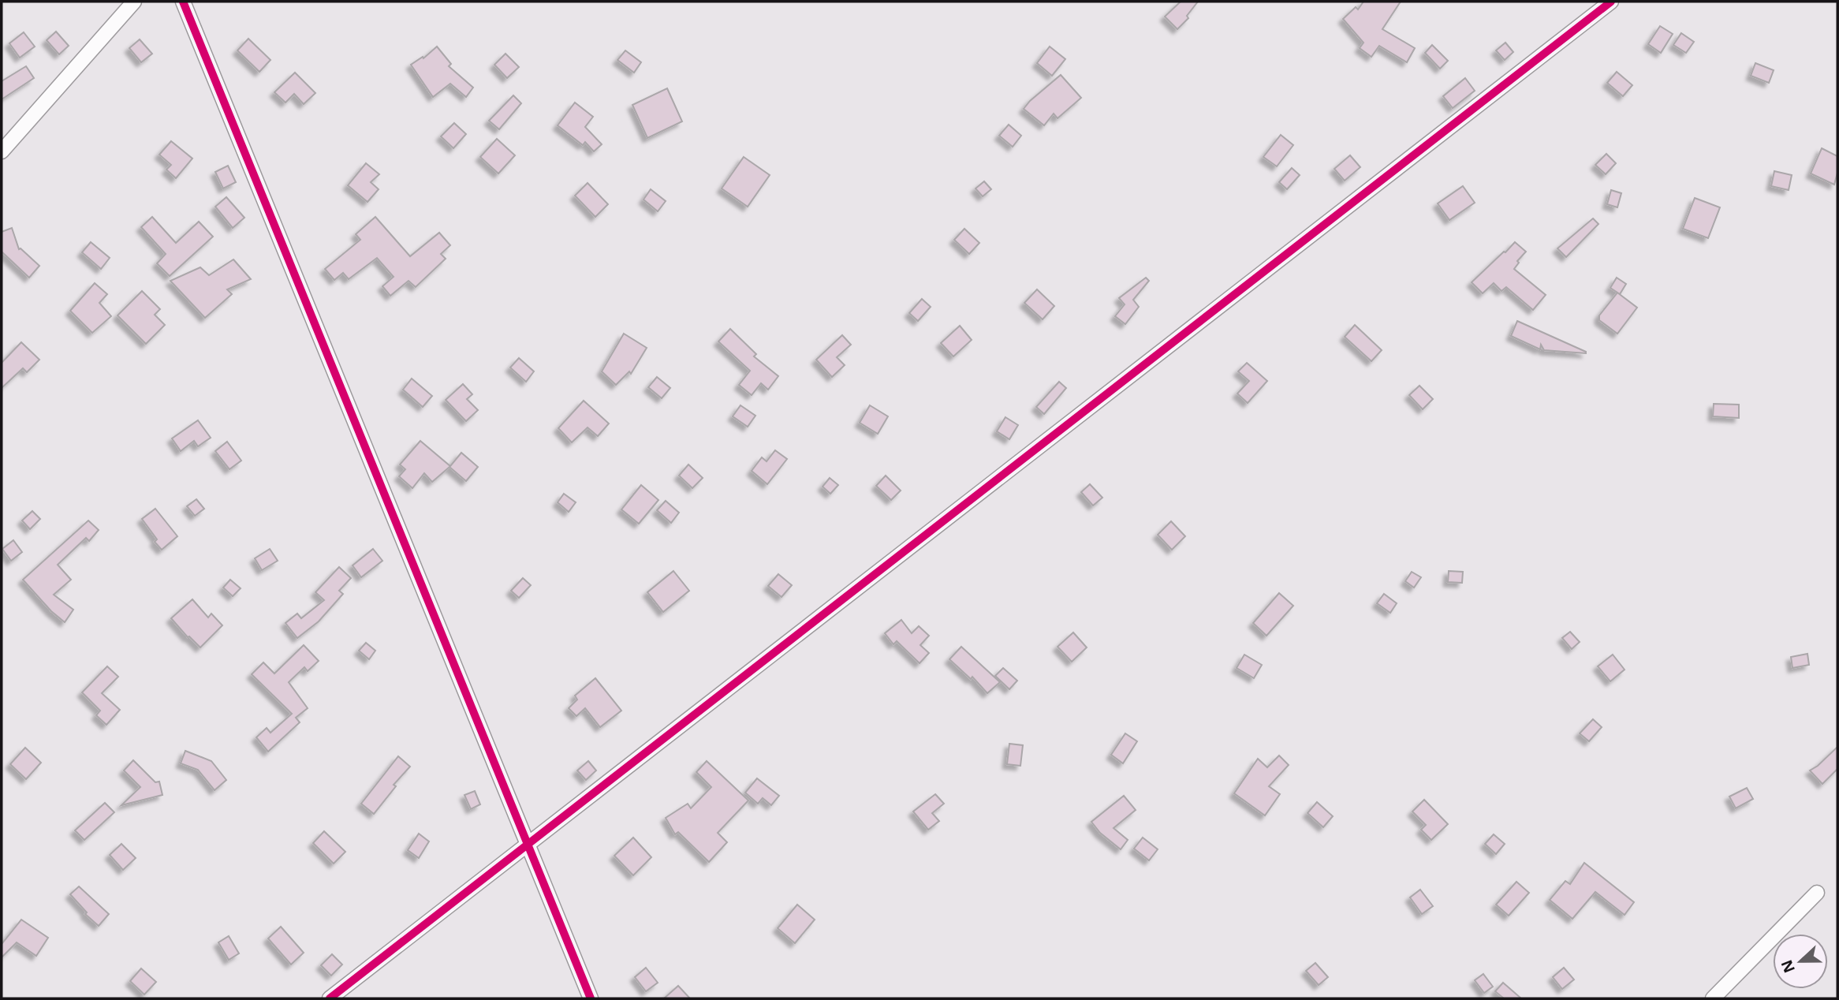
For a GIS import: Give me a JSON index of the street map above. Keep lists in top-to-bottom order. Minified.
{"north":"left"}
